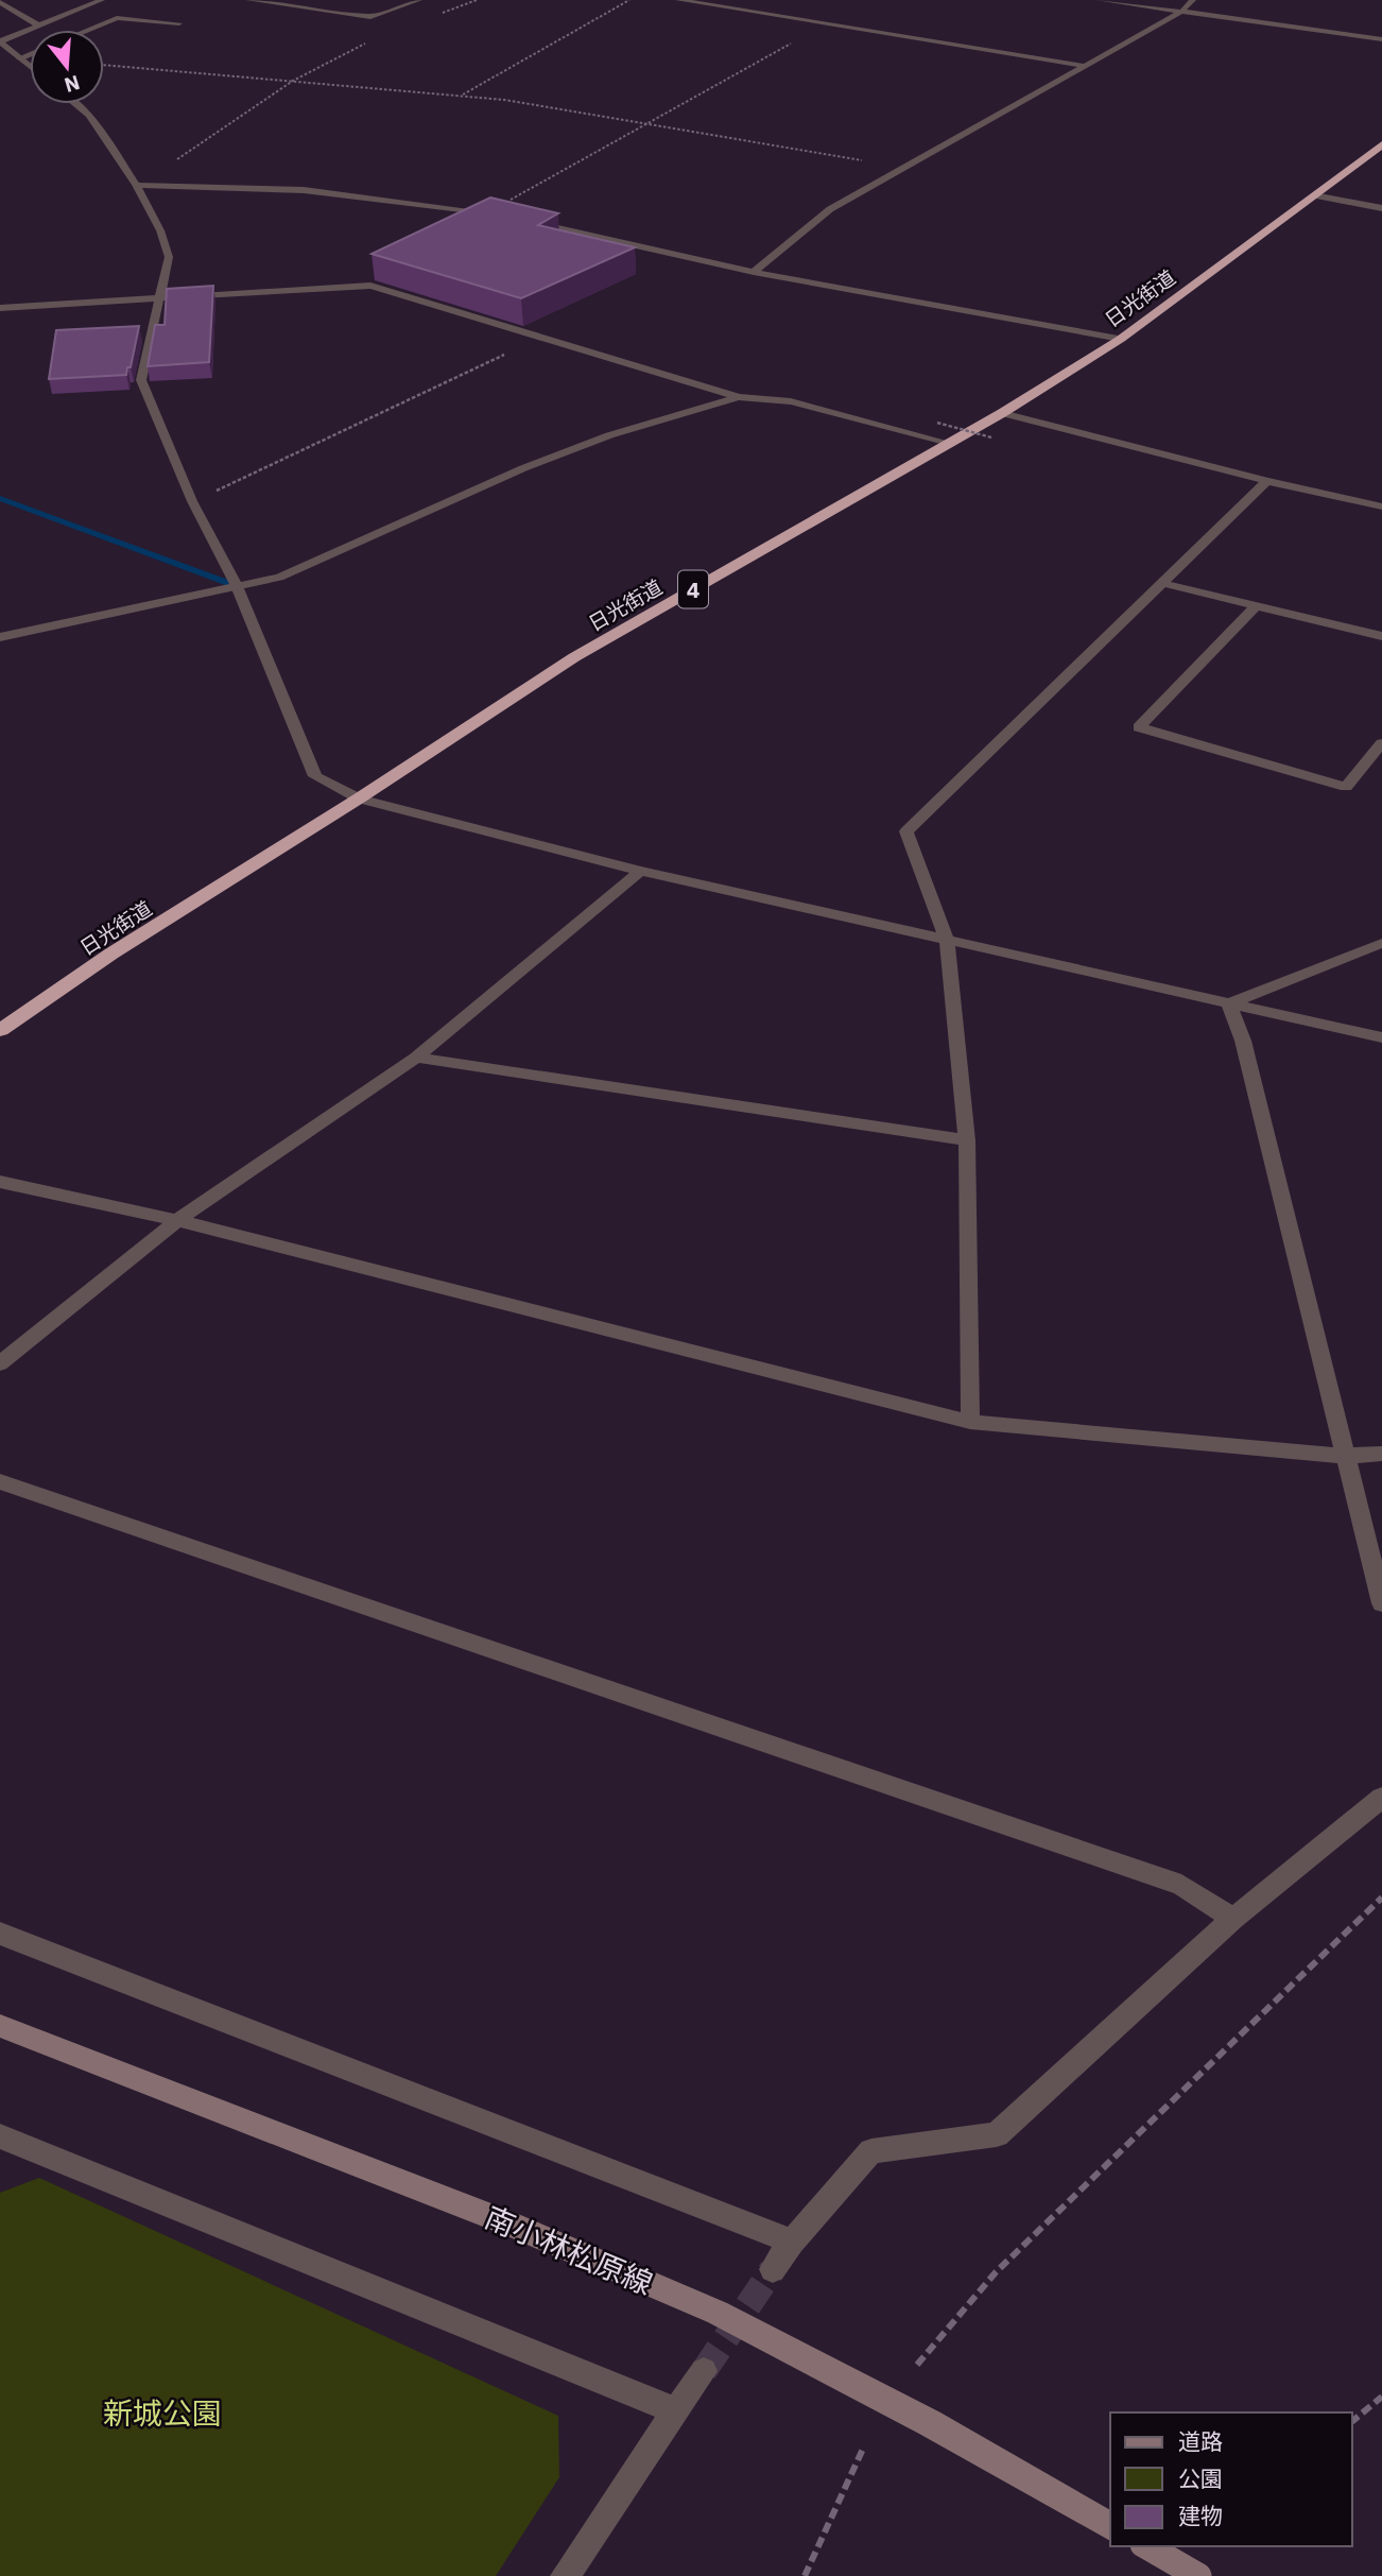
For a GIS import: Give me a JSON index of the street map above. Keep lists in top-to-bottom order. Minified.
{"streets":{"highway":["日光街道","4"],"main road":["南小林松原線"]},"parks":["新城公園"],"legend":["道路","公園","建物"],"north":"bottom"}
